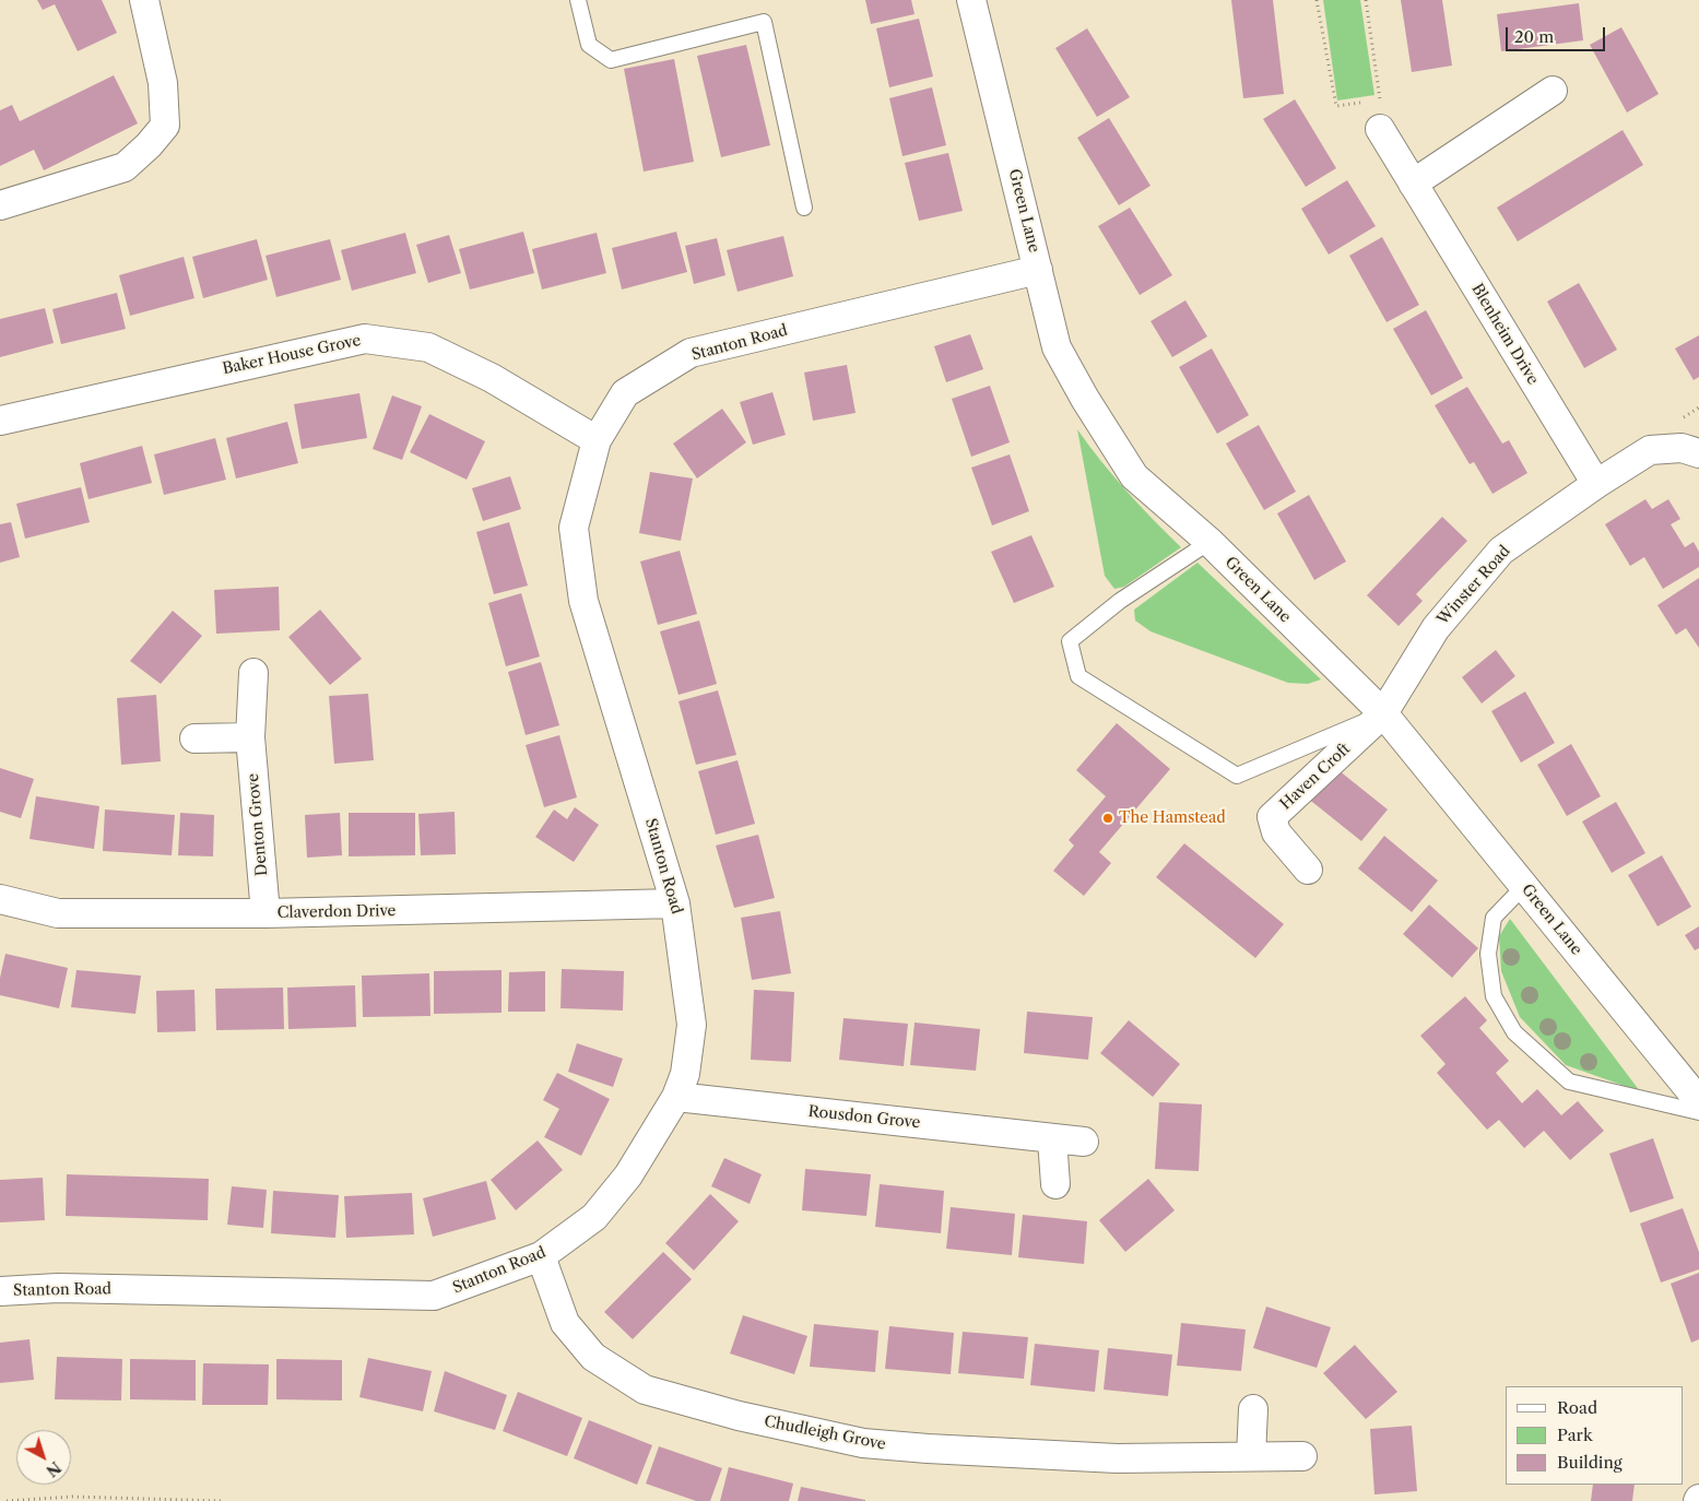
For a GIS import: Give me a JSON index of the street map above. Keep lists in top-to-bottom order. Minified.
{"streets":{"street":["Green Lane","Blenheim Drive","Stanton Road","Baker House Grove","Winster Road","Haven Croft","Denton Grove","Claverdon Drive","Rousdon Grove","Chudleigh Grove"]},"crossings":[["Green Lane","Stanton Road"],["Green Lane","Winster Road"],["Green Lane","Haven Croft"],["Blenheim Drive","Winster Road"],["Stanton Road","Baker House Grove"],["Stanton Road","Claverdon Drive"],["Stanton Road","Rousdon Grove"],["Stanton Road","Chudleigh Grove"],["Winster Road","Haven Croft"],["Denton Grove","Claverdon Drive"]],"places":["The Hamstead"],"legend":["Road","Park","Building"],"scale_bar":"20 m","north":"bottom right"}
